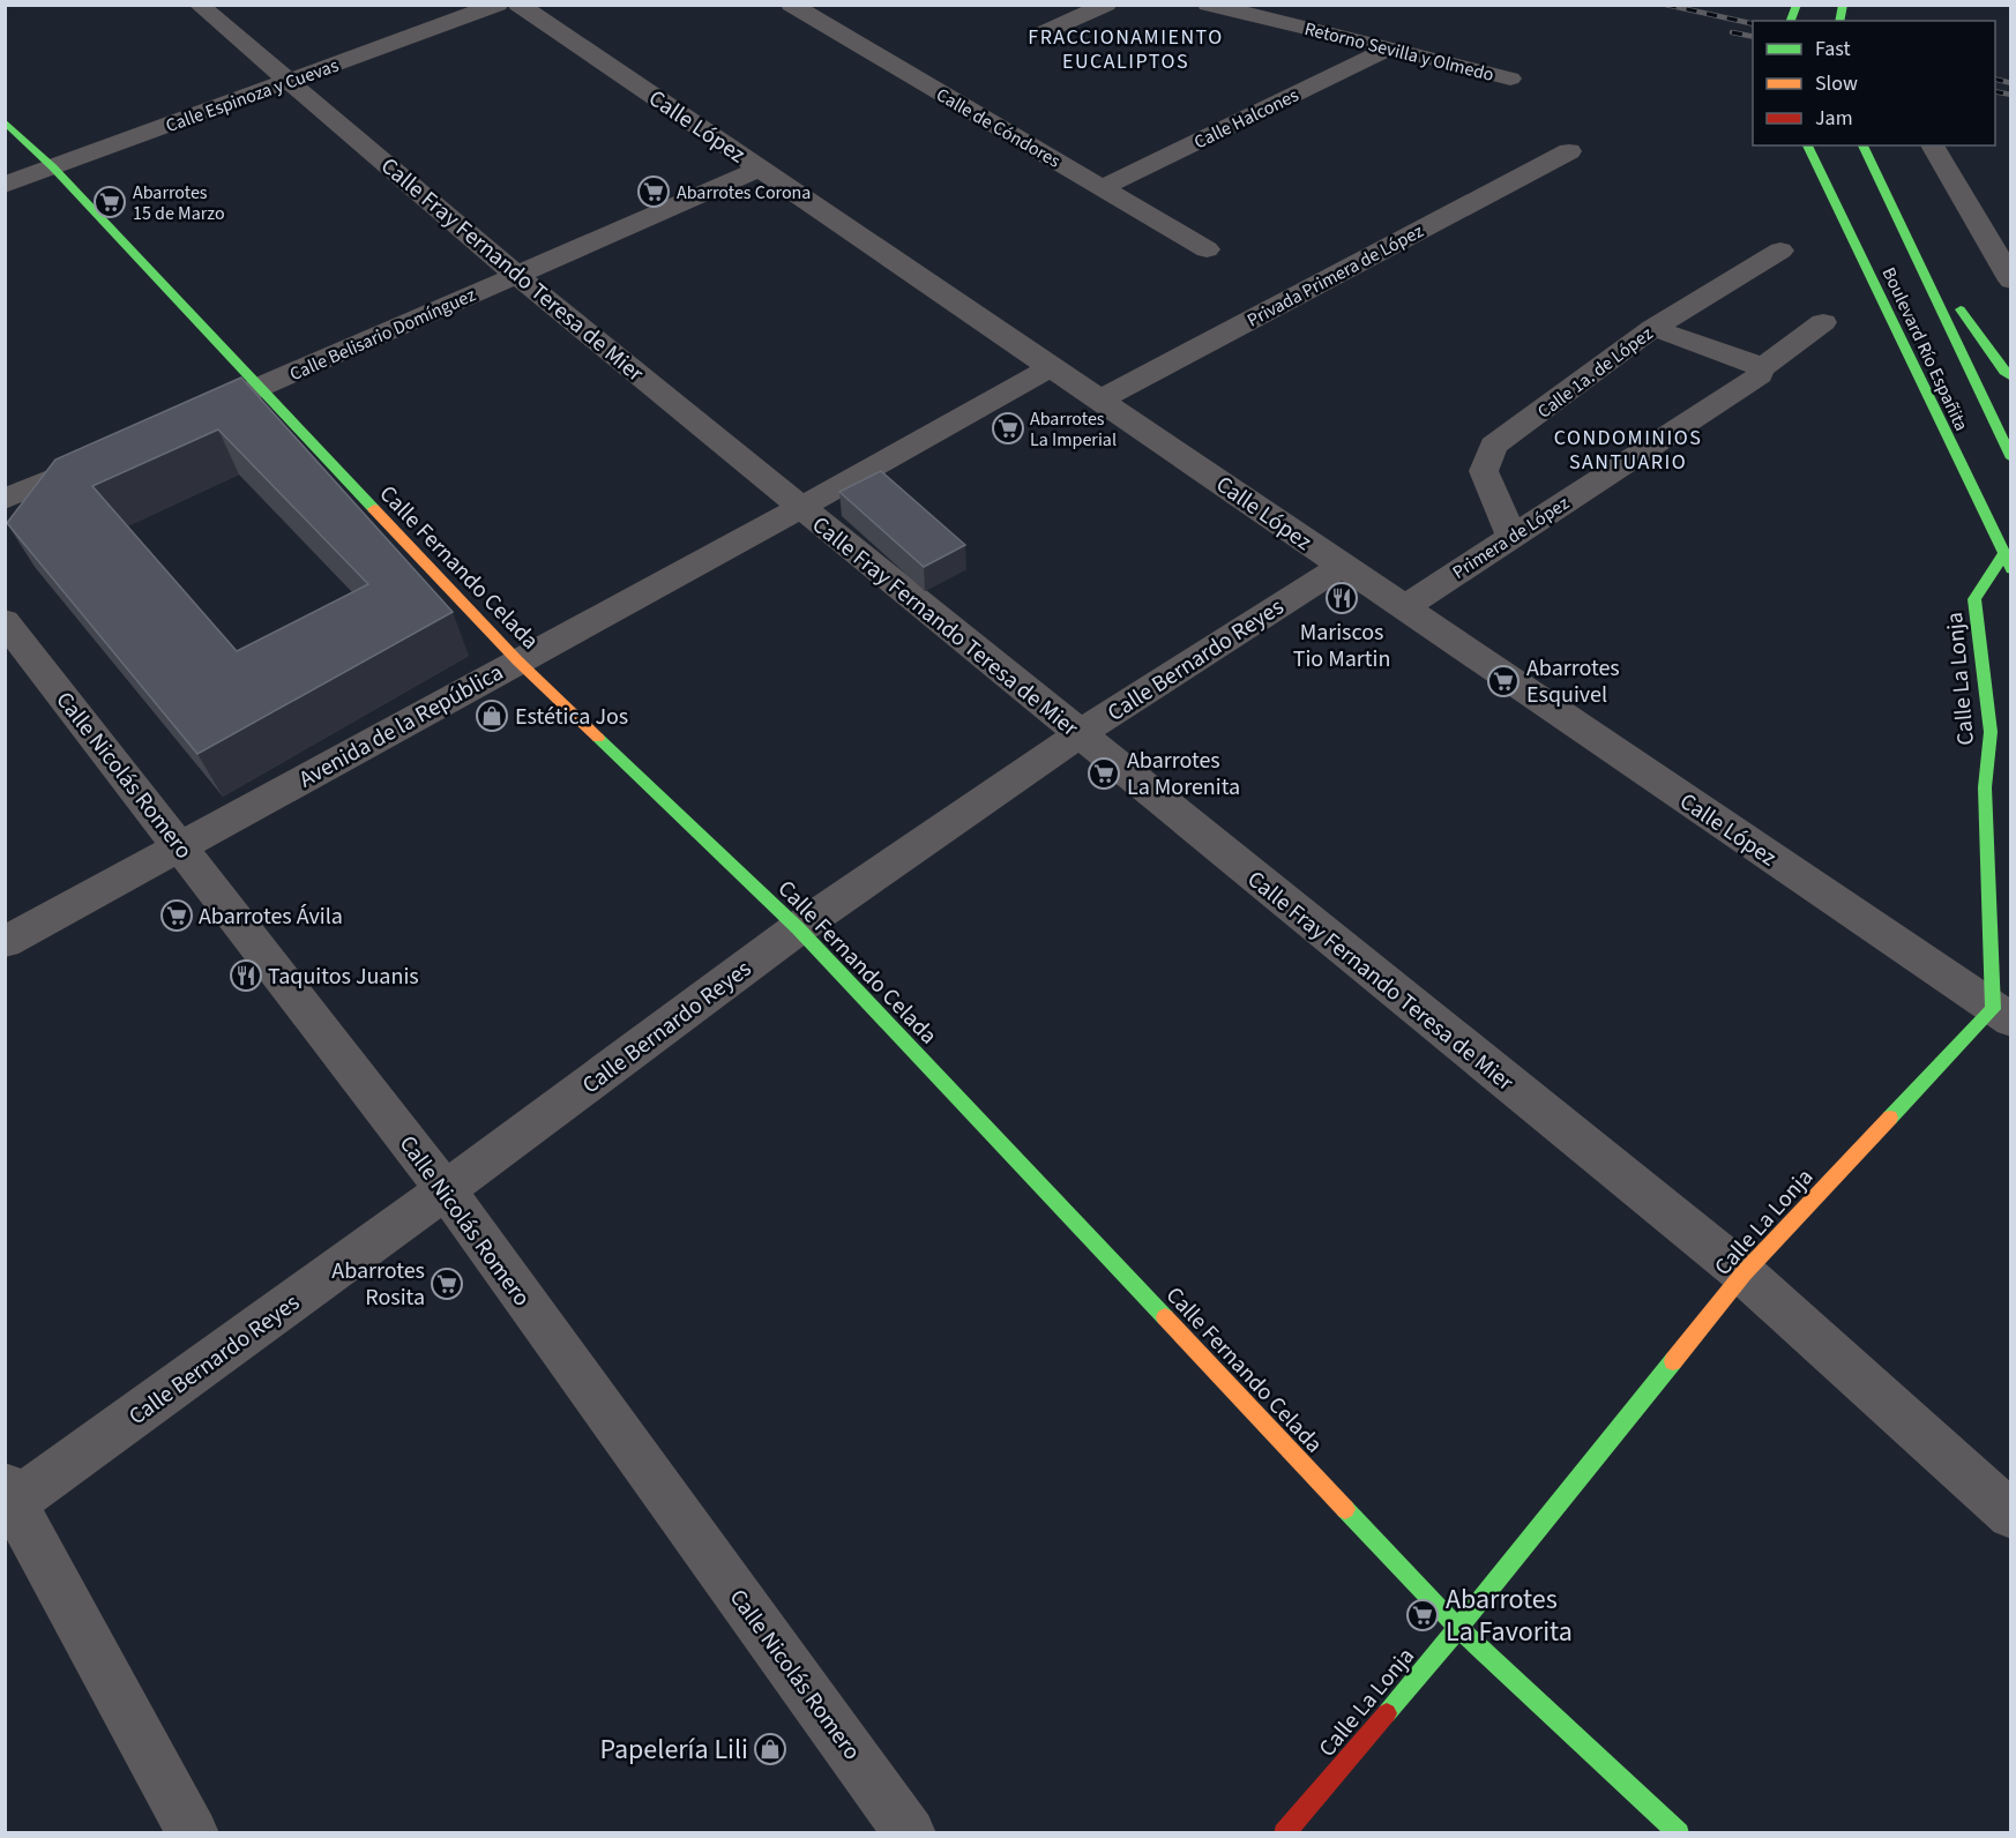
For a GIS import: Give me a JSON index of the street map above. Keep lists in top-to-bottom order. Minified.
{"streets":{"street":["Retorno Sevilla y Olmedo","Calle Espinoza y Cuevas","Calle Halcones","Calle López","Calle de Cóndores","Calle Fray Fernando Teresa de Mier","Privada Primera de López","Calle Belisario Domínguez","Boulevard Río Españita","Calle 1a. de López","Primera de López","Calle Fernando Celada","Calle Bernardo Reyes","Calle La Lonja","Avenida de la República","Calle Nicolás Romero"]},"crossings":[["Retorno Sevilla y Olmedo","Calle Halcones"],["Calle Espinoza y Cuevas","Calle Fray Fernando Teresa de Mier"],["Calle Espinoza y Cuevas","Calle Fernando Celada"],["Calle Halcones","Calle de Cóndores"],["Calle López","Privada Primera de López"],["Calle López","Calle Belisario Domínguez"],["Calle López","Primera de López"],["Calle López","Calle Bernardo Reyes"],["Calle López","Calle La Lonja"],["Calle López","Avenida de la República"],["Calle Fray Fernando Teresa de Mier","Calle Belisario Domínguez"],["Calle Fray Fernando Teresa de Mier","Calle Bernardo Reyes"],["Calle Fray Fernando Teresa de Mier","Calle La Lonja"],["Calle Fray Fernando Teresa de Mier","Avenida de la República"],["Calle Belisario Domínguez","Calle Fernando Celada"],["Boulevard Río Españita","Calle La Lonja"],["Calle 1a. de López","Primera de López"],["Calle Fernando Celada","Calle Bernardo Reyes"],["Calle Fernando Celada","Calle La Lonja"],["Calle Fernando Celada","Avenida de la República"],["Calle Bernardo Reyes","Calle Nicolás Romero"],["Avenida de la República","Calle Nicolás Romero"]],"districts":["FRACCIONAMIENTO EUCALIPTOS","CONDOMINIOS SANTUARIO"],"places":{"supermarket":["Abarrotes Corona","Abarrotes 15 de Marzo","Abarrotes La Imperial","Abarrotes Esquivel","Abarrotes La Morenita","Abarrotes Ávila","Abarrotes Rosita","Abarrotes La Favorita"],"restaurant":["Mariscos Tio Martin","Taquitos Juanis"],"shop":["Estética Jos","Papelería Lili"]},"legend":["Fast","Slow","Jam"]}
